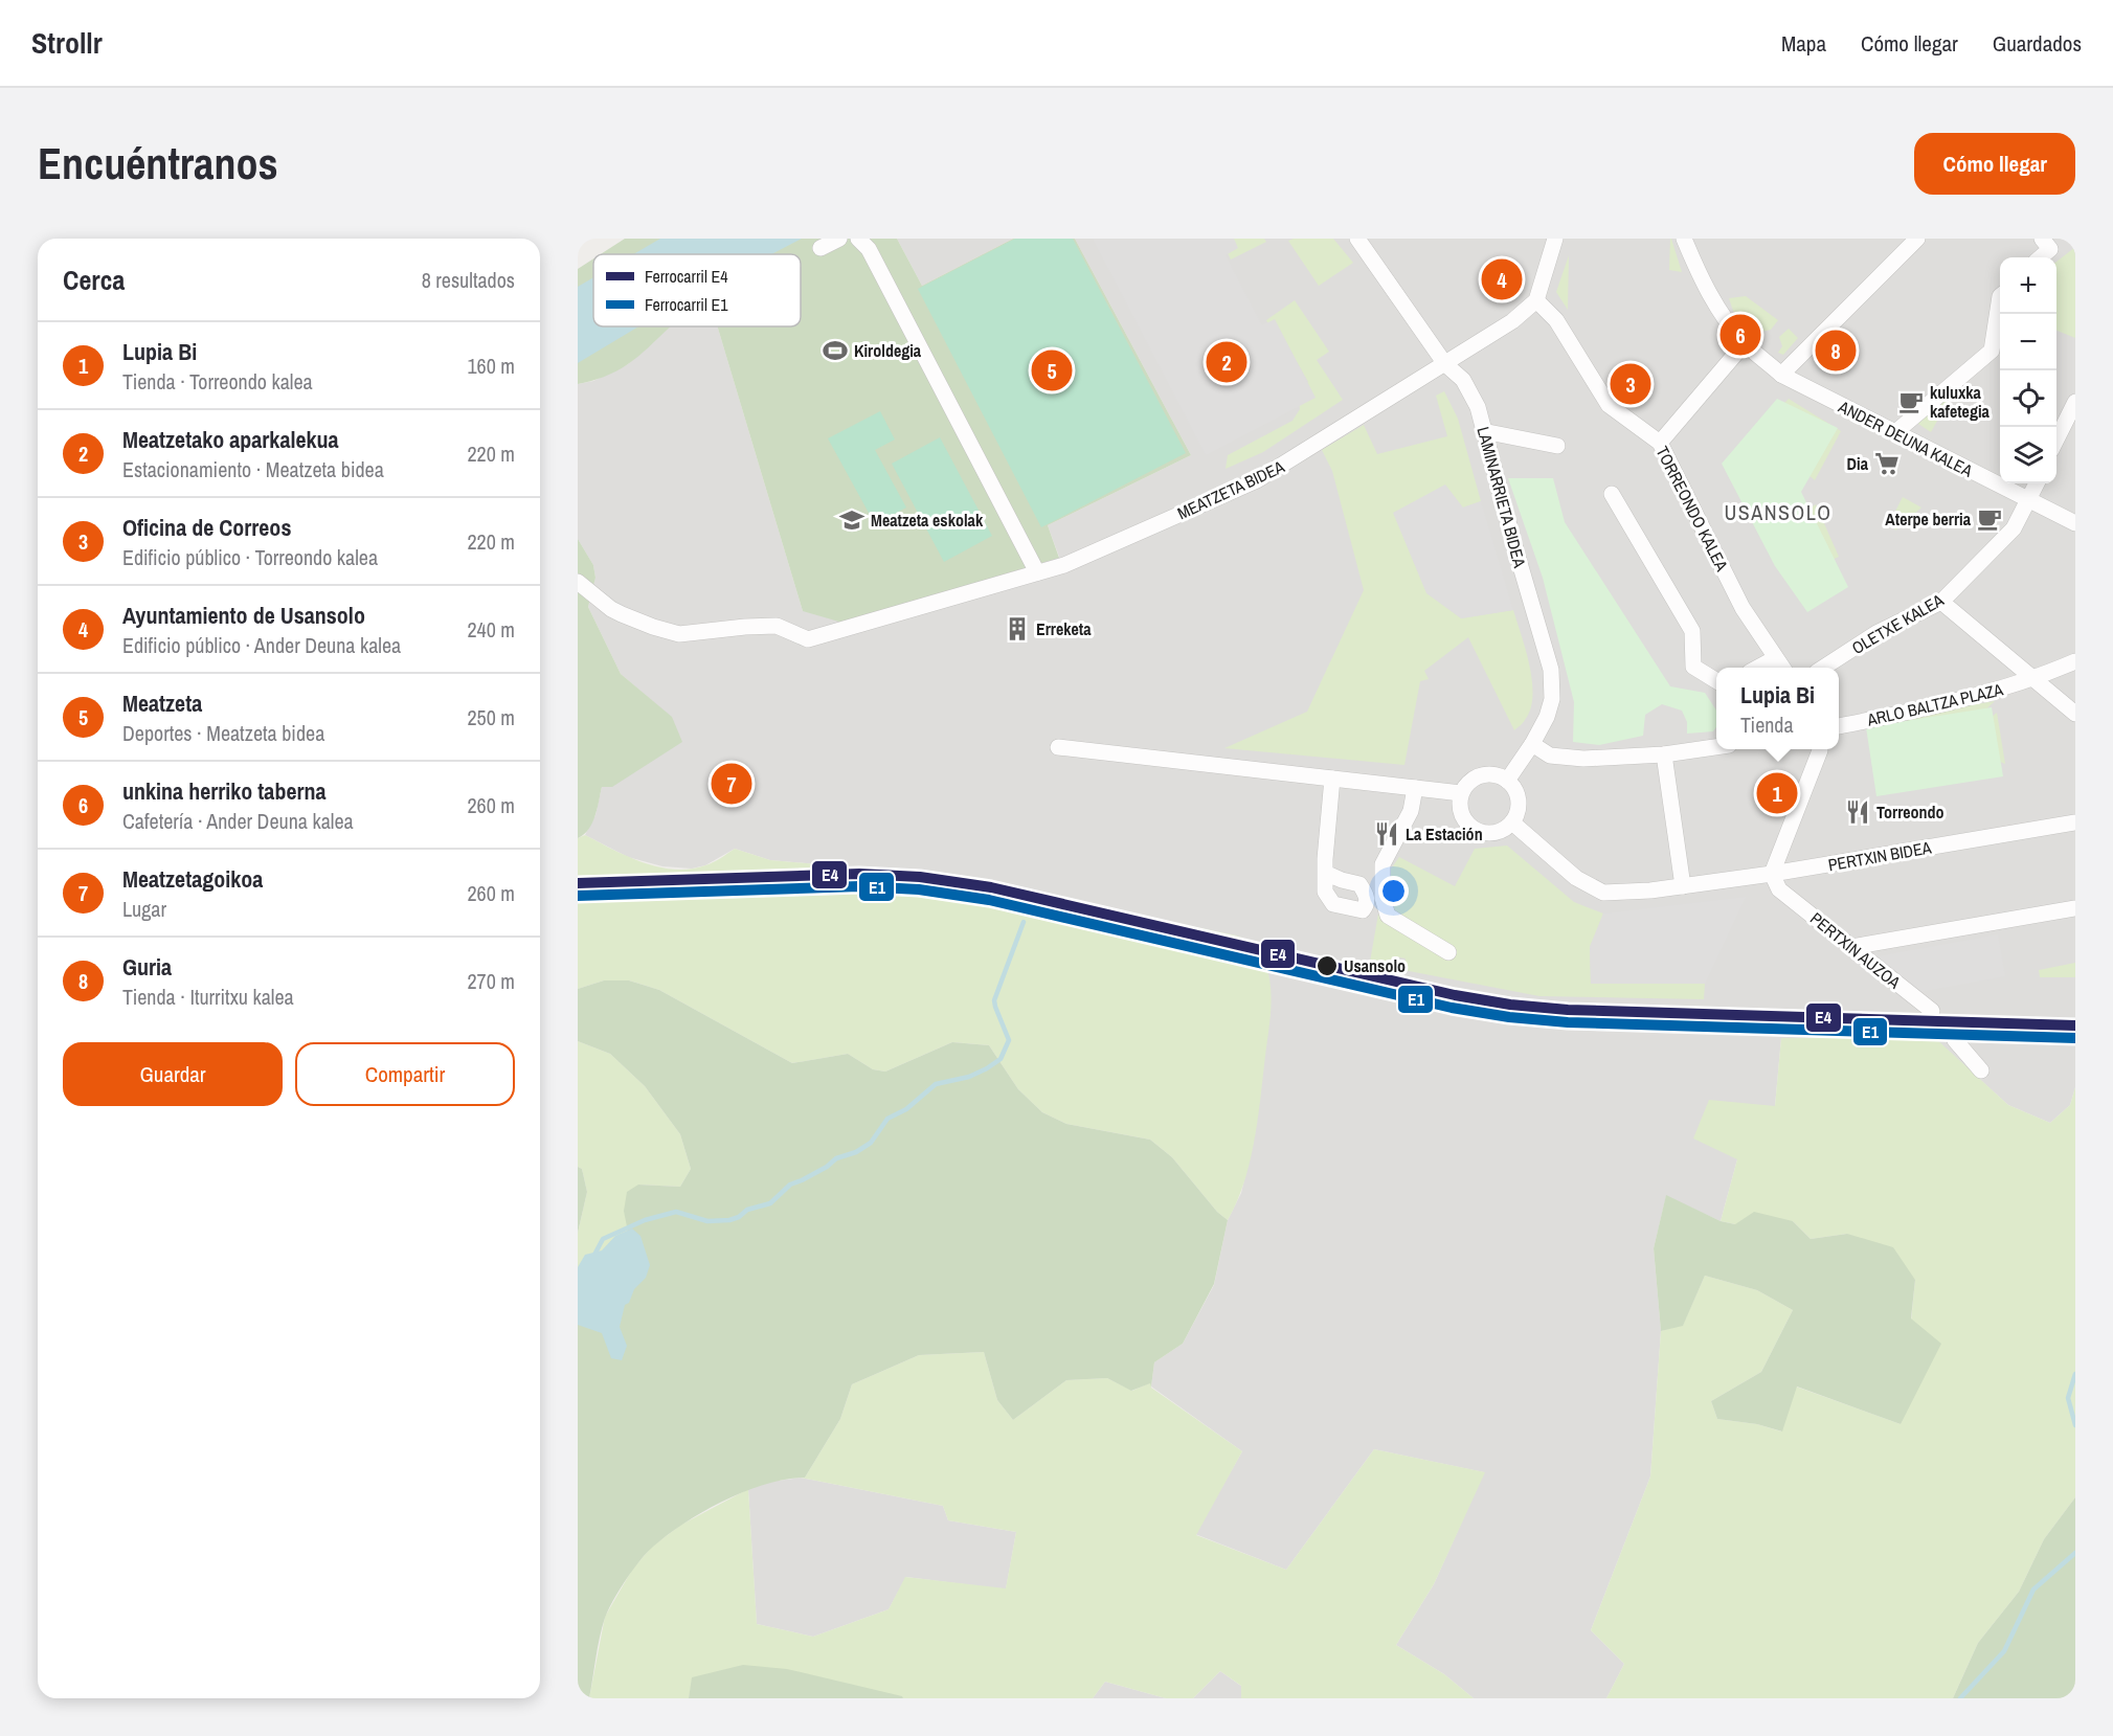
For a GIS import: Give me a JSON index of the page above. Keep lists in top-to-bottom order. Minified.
{"streets":{"street":["ANDER DEUNA KALEA","MEATZETA BIDEA","LAMINARRIETA BIDEA","TORREONDO KALEA","OLETXE KALEA","ARLO BALTZA PLAZA","PERTXIN BIDEA","PERTXIN AUZOA"]},"crossings":[["ANDER DEUNA KALEA","OLETXE KALEA"],["MEATZETA BIDEA","LAMINARRIETA BIDEA"],["LAMINARRIETA BIDEA","PERTXIN BIDEA"],["PERTXIN BIDEA","PERTXIN AUZOA"]],"districts":["USANSOLO"],"places":{"sports":["Kiroldegia"],"cafe":["kuluxka kafetegia","Aterpe berria"],"supermarket":["Dia"],"school or university":["Meatzeta eskolak"],"building":["Erreketa"],"restaurant":["Torreondo","La Estación"],"other":["Usansolo"]},"lines":["rail line E4","rail line E1"],"legend":["Ferrocarril E4","Ferrocarril E1"],"page":{"header":"Strollr","nav":["Mapa","Cómo llegar","Guardados"],"buttons":["Cómo llegar",["Guardar","Compartir"]],"title":"Encuéntranos","heading":["Cerca","8 resultados"],"pins":["4","6","8","2","5","3","7","1"],"map_buttons":["+","−"],"list":[{"mark":"1","name":"Lupia Bi","note":"Tienda · Torreondo kalea","value":"160 m"},{"mark":"2","name":"Meatzetako aparkalekua","note":"Estacionamiento · Meatzeta bidea","value":"220 m"},{"mark":"3","name":"Oficina de Correos","note":"Edificio público · Torreondo kalea","value":"220 m"},{"mark":"4","name":"Ayuntamiento de Usansolo","note":"Edificio público · Ander Deuna kalea","value":"240 m"},{"mark":"5","name":"Meatzeta","note":"Deportes · Meatzeta bidea","value":"250 m"},{"mark":"6","name":"unkina herriko taberna","note":"Cafetería · Ander Deuna kalea","value":"260 m"},{"mark":"7","name":"Meatzetagoikoa","note":"Lugar","value":"260 m"},{"mark":"8","name":"Guria","note":"Tienda · Iturritxu kalea","value":"270 m"}],"popup":["Lupia Bi","Tienda"]}}
